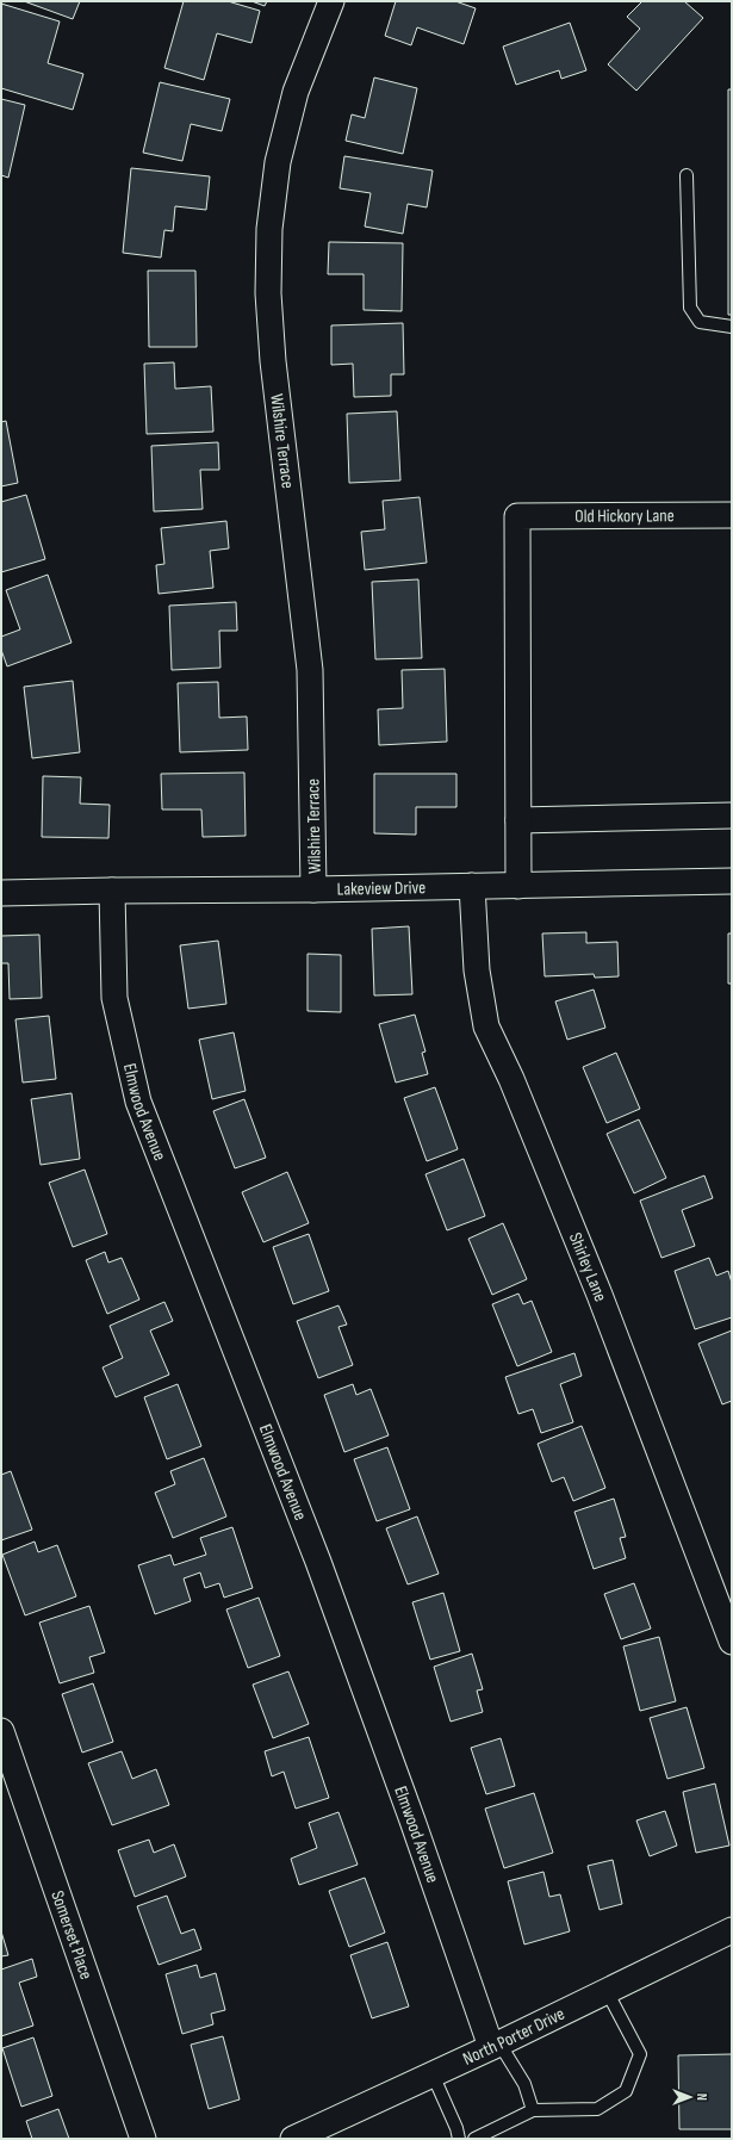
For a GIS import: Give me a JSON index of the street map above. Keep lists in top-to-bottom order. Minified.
{"streets":{"street":["Wilshire Terrace","Old Hickory Lane","Lakeview Drive","Elmwood Avenue","Shirley Lane","Somerset Place","North Porter Drive"]},"crossings":[["Wilshire Terrace","Lakeview Drive"],["Lakeview Drive","Elmwood Avenue"],["Lakeview Drive","Shirley Lane"],["Elmwood Avenue","North Porter Drive"]],"north":"right"}
